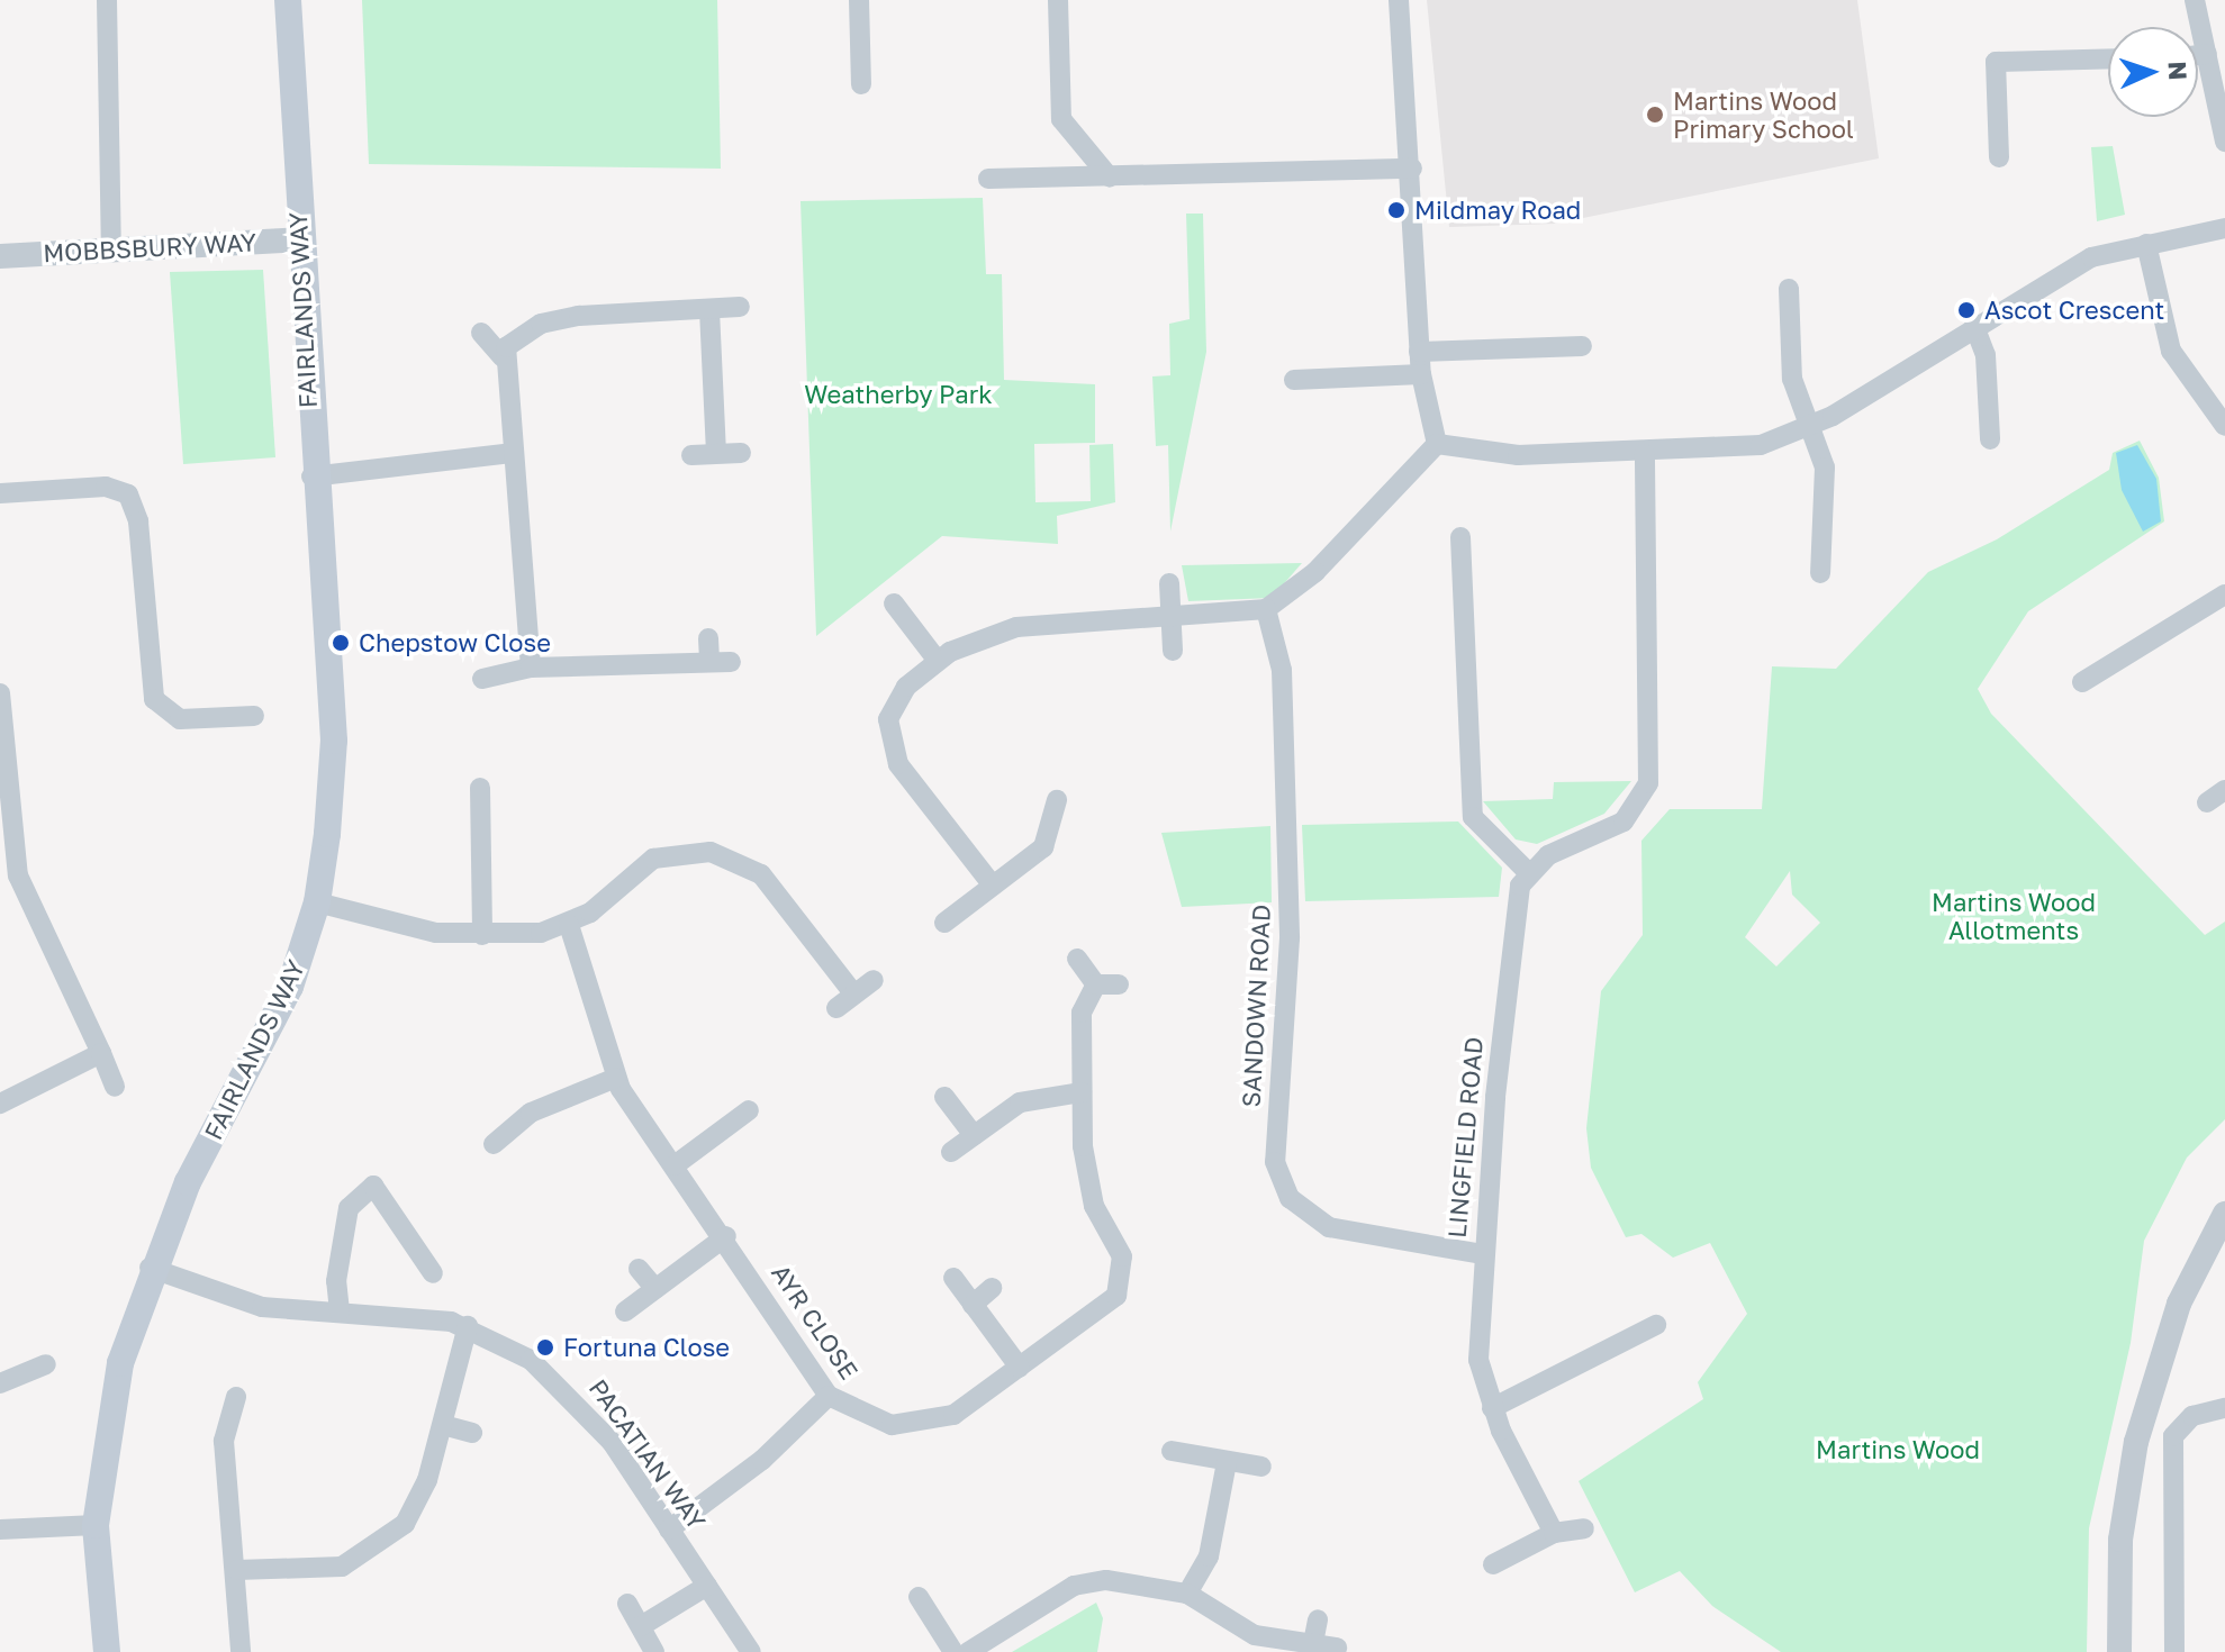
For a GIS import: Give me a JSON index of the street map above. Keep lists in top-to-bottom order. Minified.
{"streets":{"main road":["FAIRLANDS WAY"],"street":["MOBBSBURY WAY","SANDOWN ROAD","LINGFIELD ROAD","AYR CLOSE","PACATIAN WAY"]},"crossings":[["MOBBSBURY WAY","FAIRLANDS WAY"],["FAIRLANDS WAY","PACATIAN WAY"],["SANDOWN ROAD","LINGFIELD ROAD"]],"parks":["Weatherby Park","Martins Wood Allotments","Martins Wood"],"places":["Martins Wood Primary School","Mildmay Road","Ascot Crescent","Chepstow Close","Fortuna Close"],"north":"right"}
